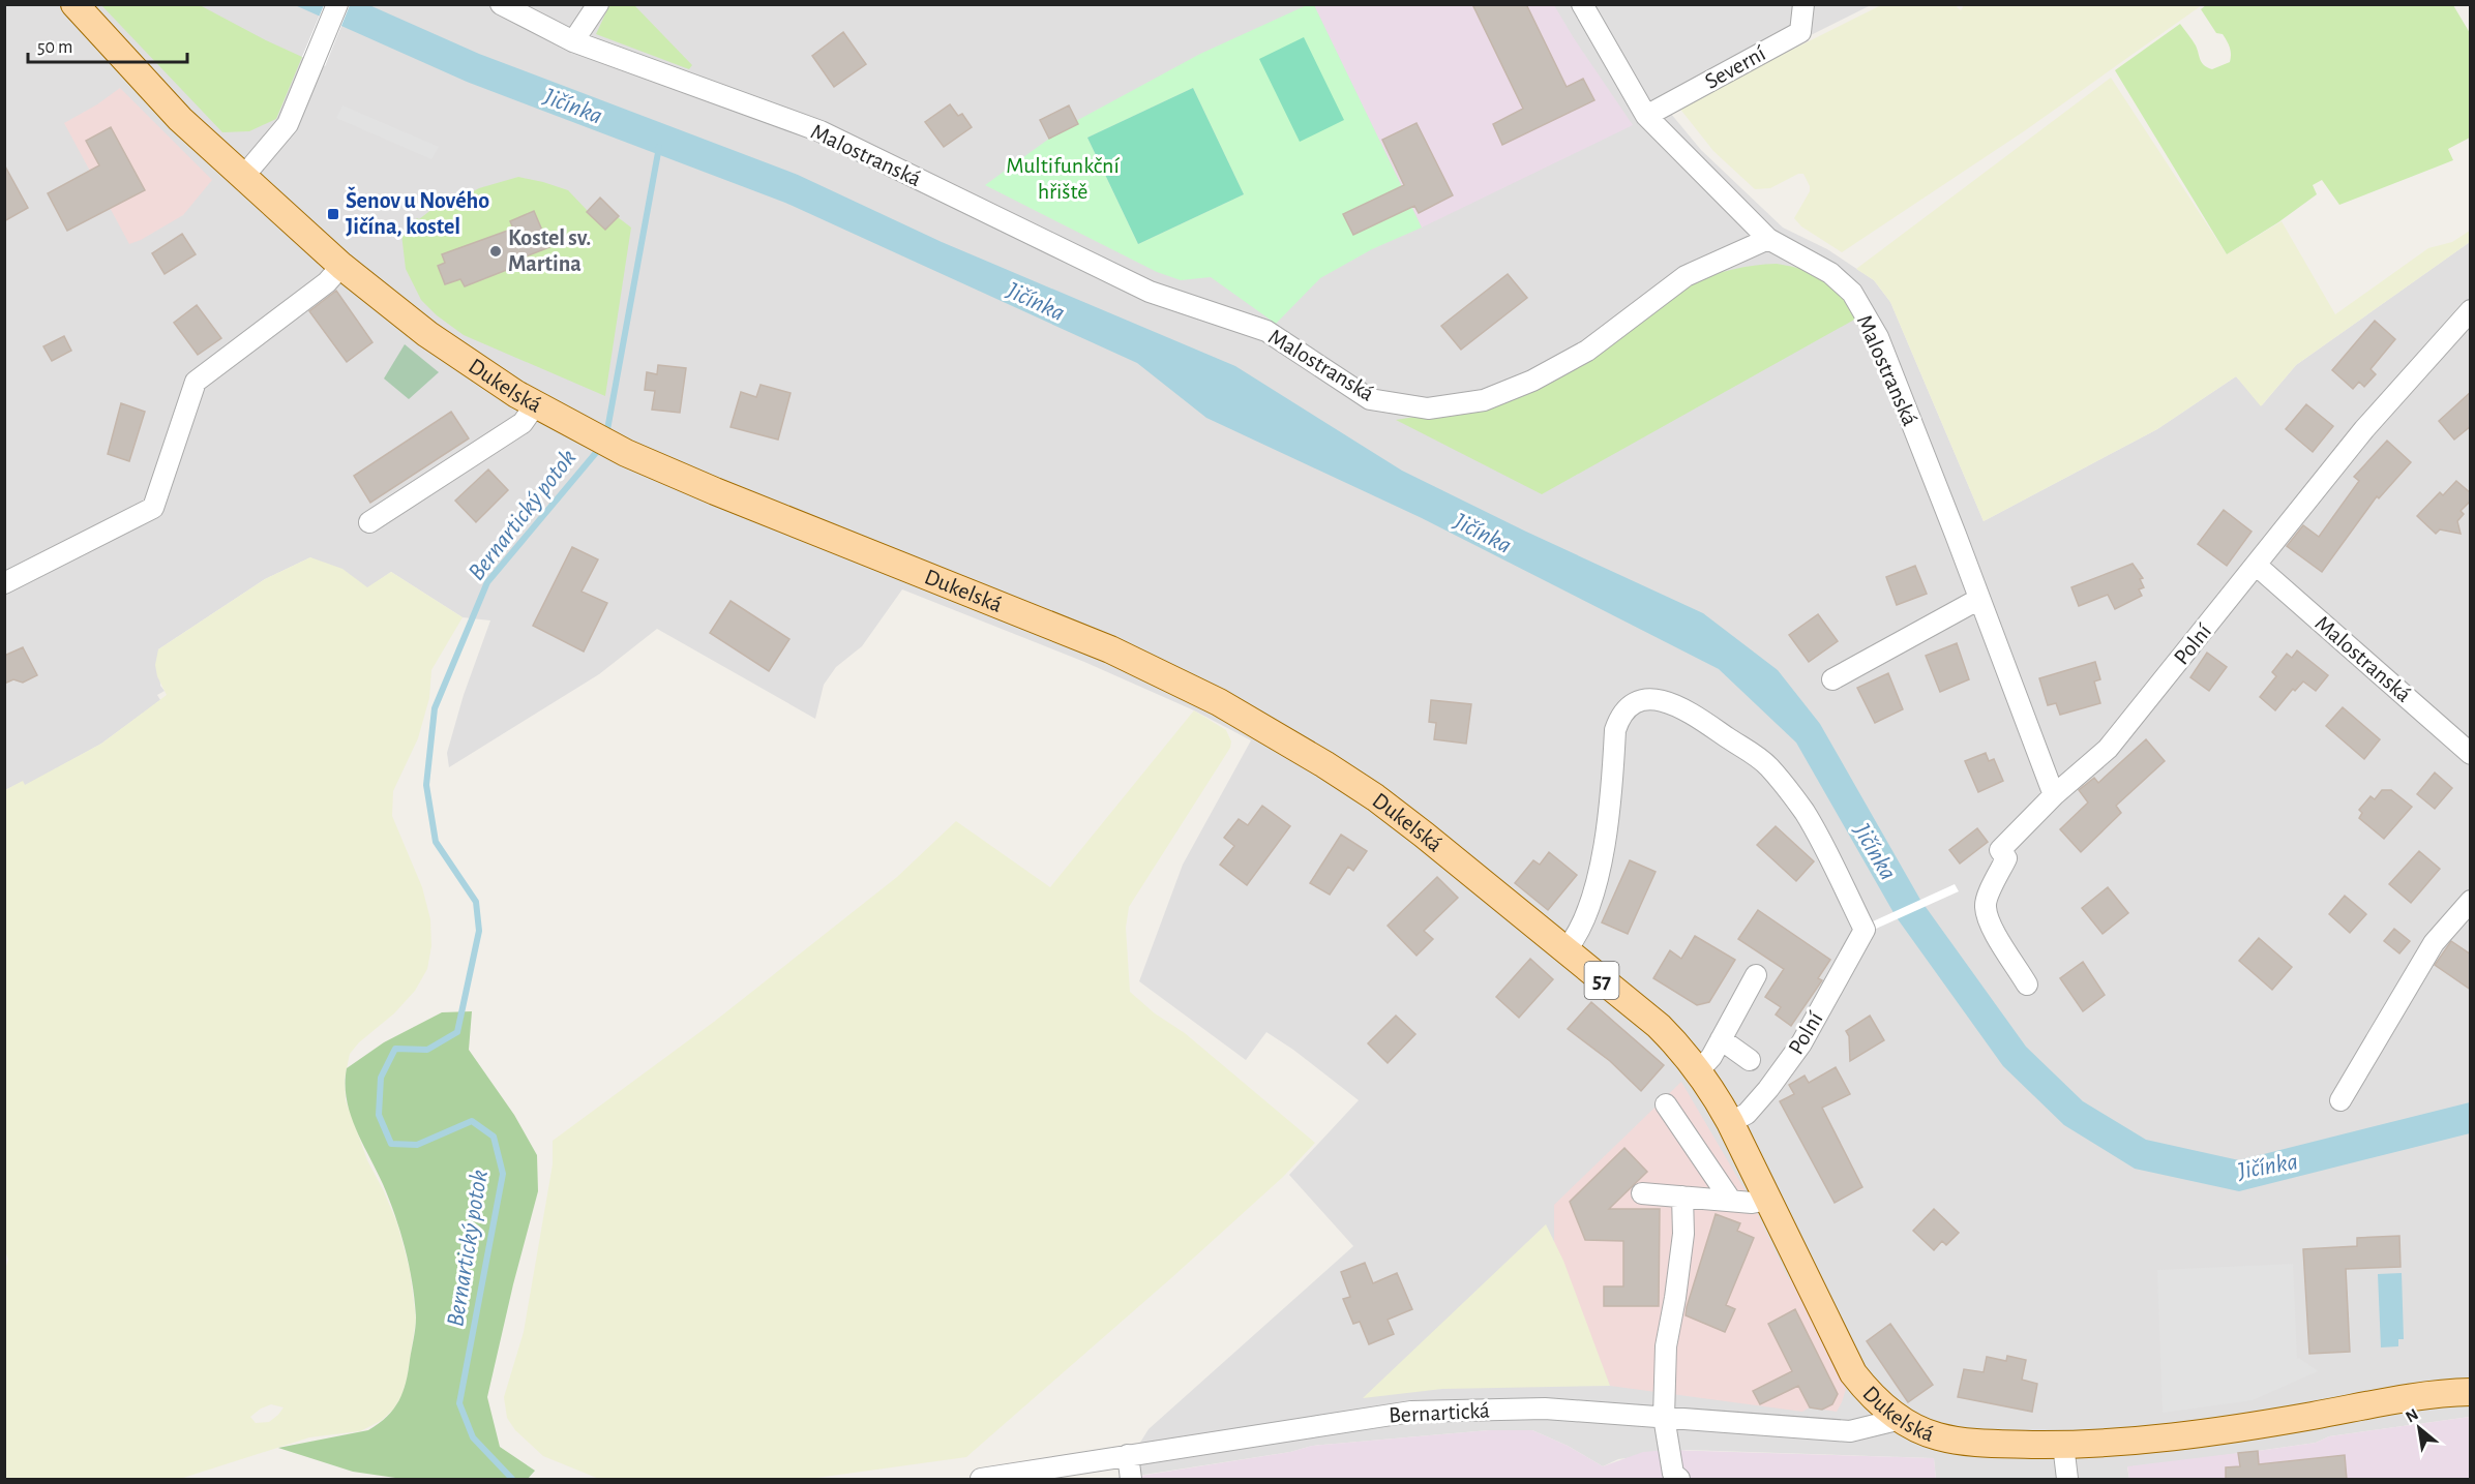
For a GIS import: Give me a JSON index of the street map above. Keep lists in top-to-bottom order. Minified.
{"streets":{"main road":["Dukelská","57"],"street":["Severní","Malostranská","Polní","Bernartická"]},"crossings":[["Malostranská","Polní"],["Dukelská","Polní"],["Dukelská","Bernartická"]],"water":["Jičínka","Bernartický potok"],"parks":["Multifunkční hřiště"],"places":{"transit":["Šenov u Nového Jičína, kostel"],"other":["Kostel sv. Martina"]},"scale_bar":"50 m","north":"top left"}
